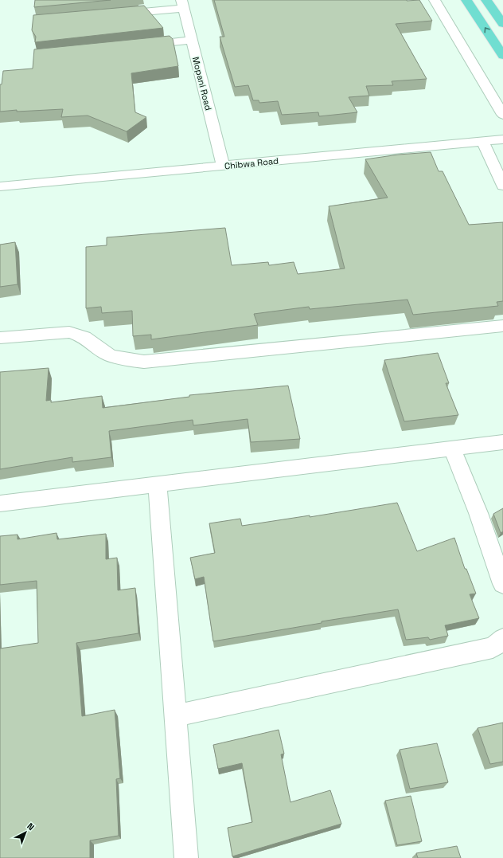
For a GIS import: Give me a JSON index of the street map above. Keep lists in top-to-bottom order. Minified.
{"streets":{"street":["Mopani Road","Chibwa Road"]},"crossings":[["Mopani Road","Chibwa Road"]],"north":"top right"}
